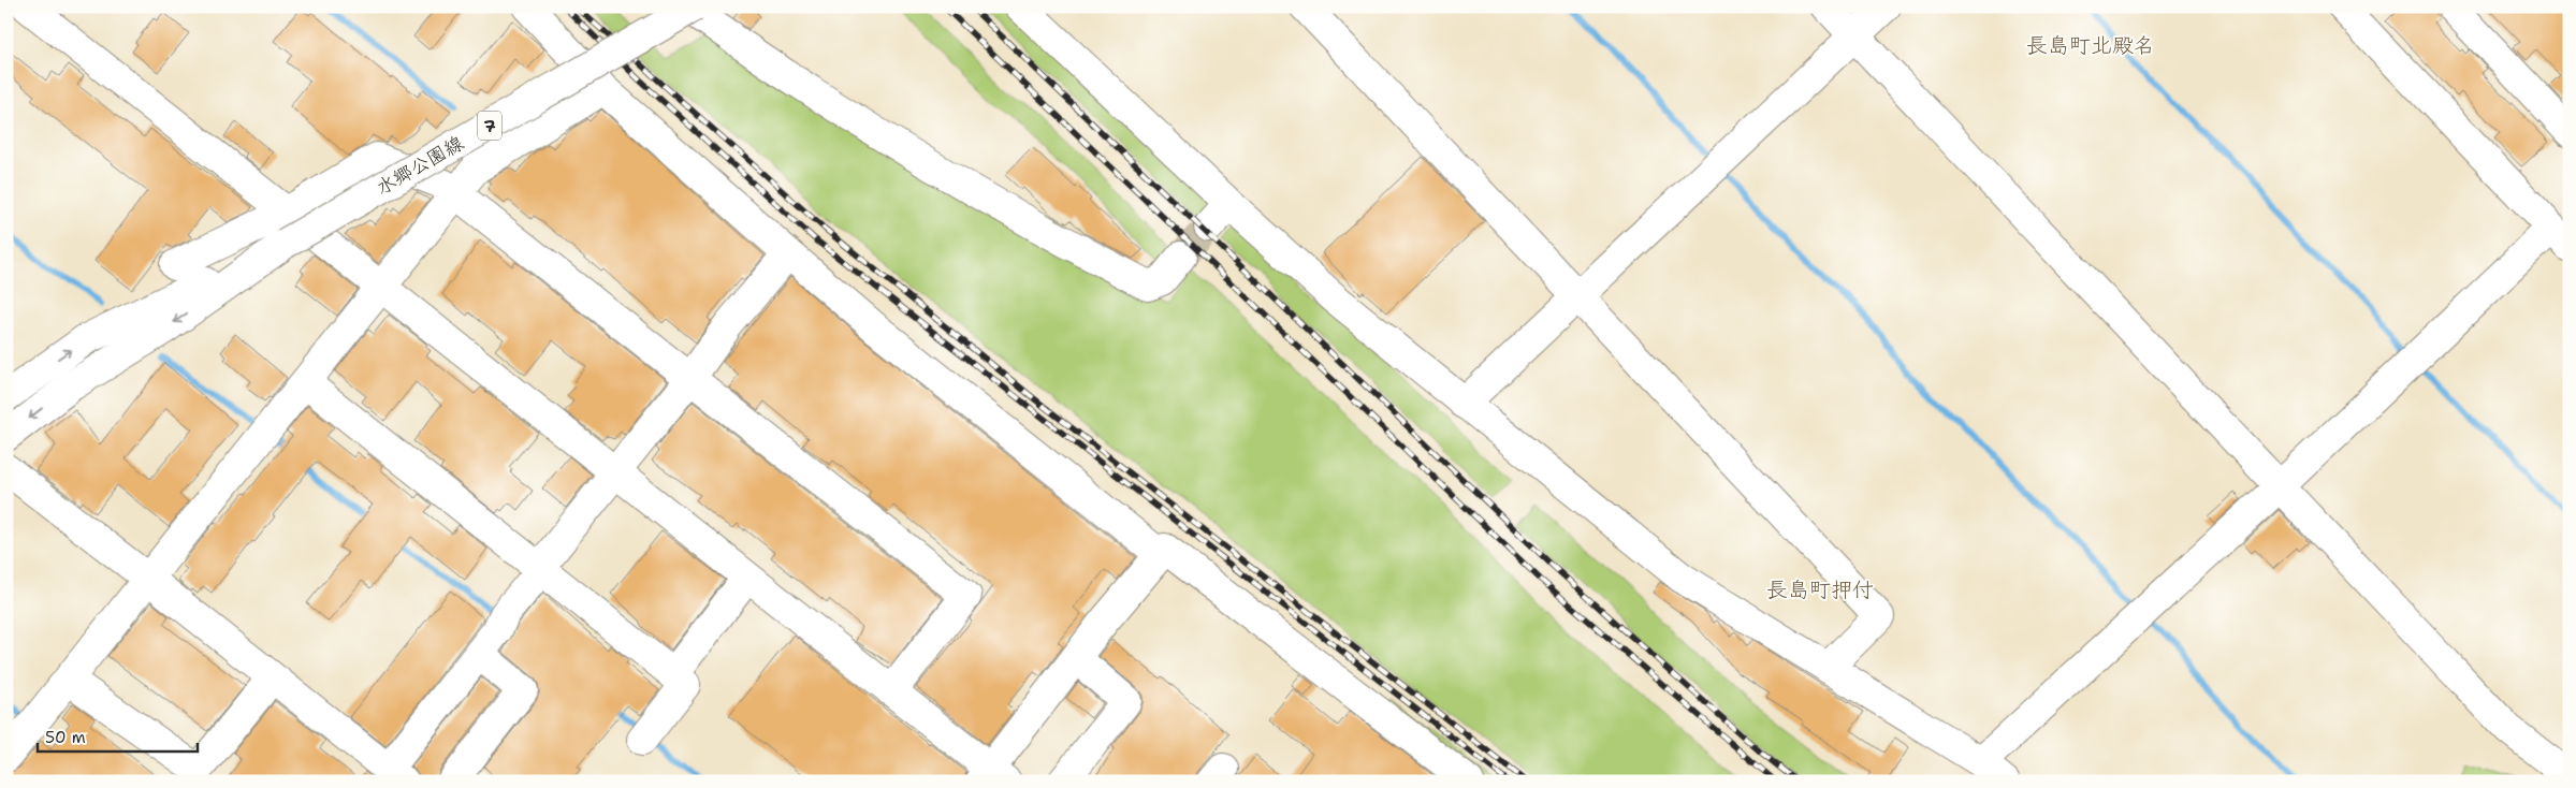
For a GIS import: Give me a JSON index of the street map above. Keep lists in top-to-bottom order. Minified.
{"streets":{"street":["7","水郷公園線"]},"districts":["長島町北殿名","長島町押付"],"scale_bar":"50 m"}
